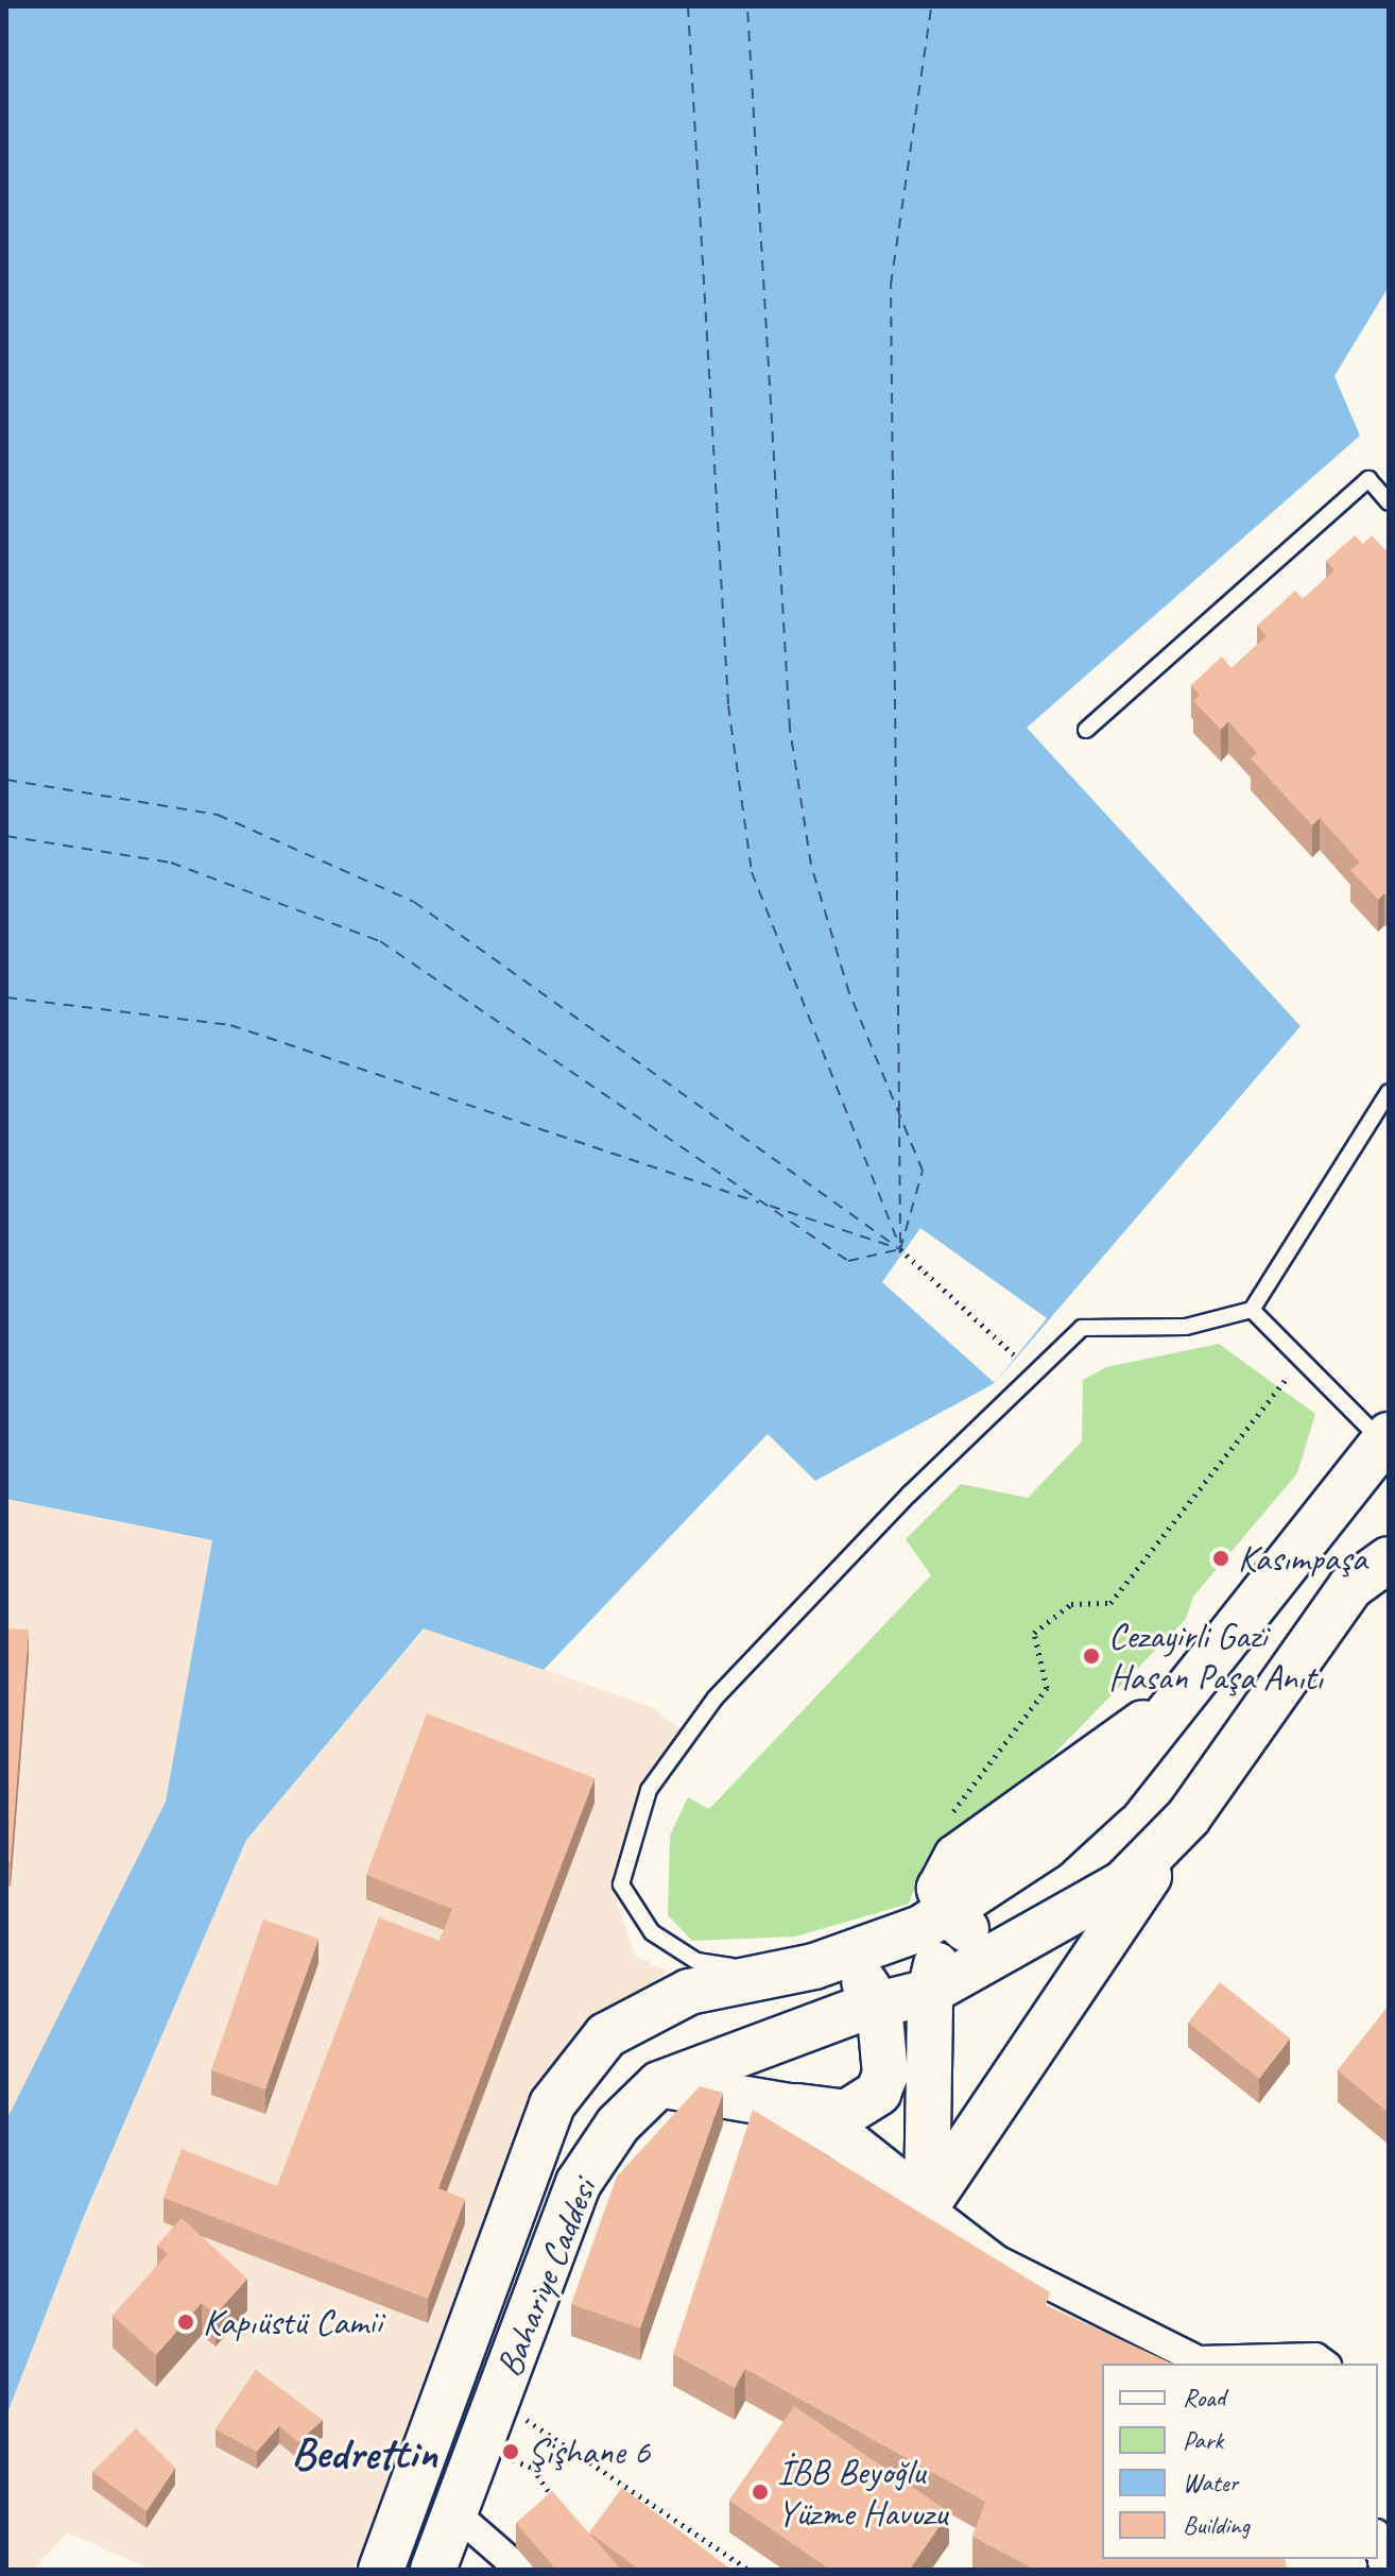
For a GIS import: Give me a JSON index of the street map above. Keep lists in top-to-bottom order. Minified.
{"streets":{"main road":["Bahariye Caddesi"]},"districts":["Bedrettin"],"places":["Kasımpaşa","Cezayirli Gazi Hasan Paşa Anıtı","Kapıüstü Camii","Şişhane 6","İBB Beyoğlu Yüzme Havuzu"],"legend":["Road","Park","Water","Building"]}
